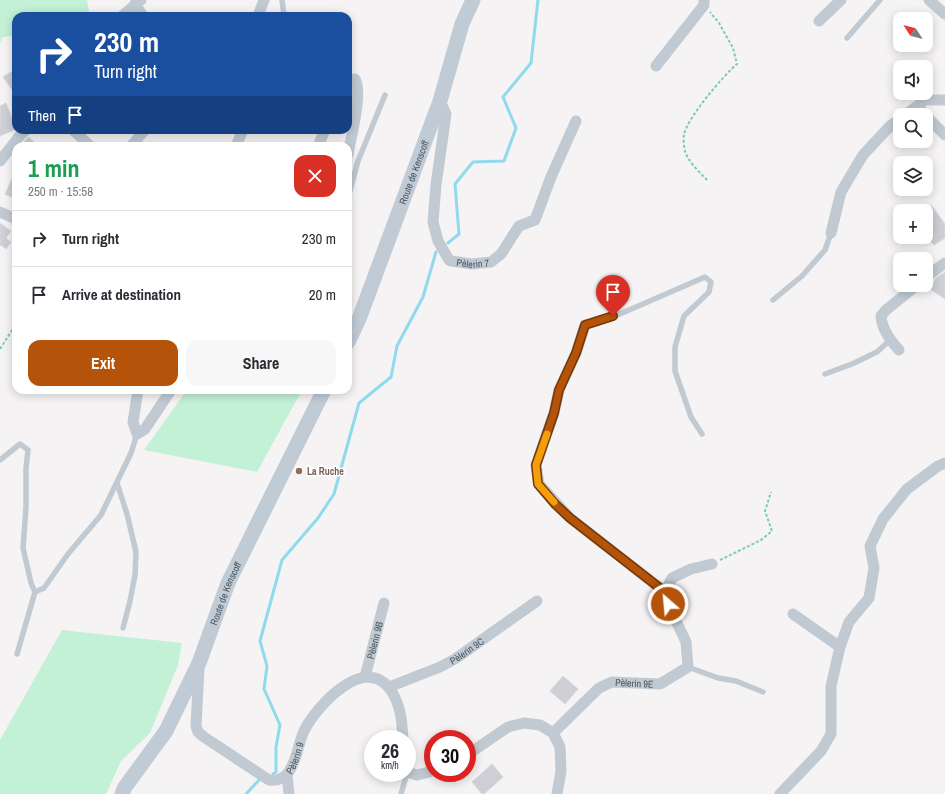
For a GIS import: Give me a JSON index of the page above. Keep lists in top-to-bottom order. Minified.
{"streets":{"main road":["Route de Kenscoff"],"street":["Pèlerin 7","Pèlerin 9B","Pèlerin 9C","Pèlerin 9E","Pèlerin 9"]},"crossings":[["Route de Kenscoff","Pèlerin 7"],["Route de Kenscoff","Pèlerin 9"],["Pèlerin 9B","Pèlerin 9"]],"places":["La Ruche"],"north":"top left","page":{"map_buttons":["+","−"],"turn":["230 m","Turn right"],"then":"Then","heading":["1 min","250 m · 15:58"],"list":[{"name":"Turn right","value":"230 m"},{"name":"Arrive at destination","value":"20 m"}],"buttons":["Exit","Share"],"speed":"26 km/h","limit":"30"}}
